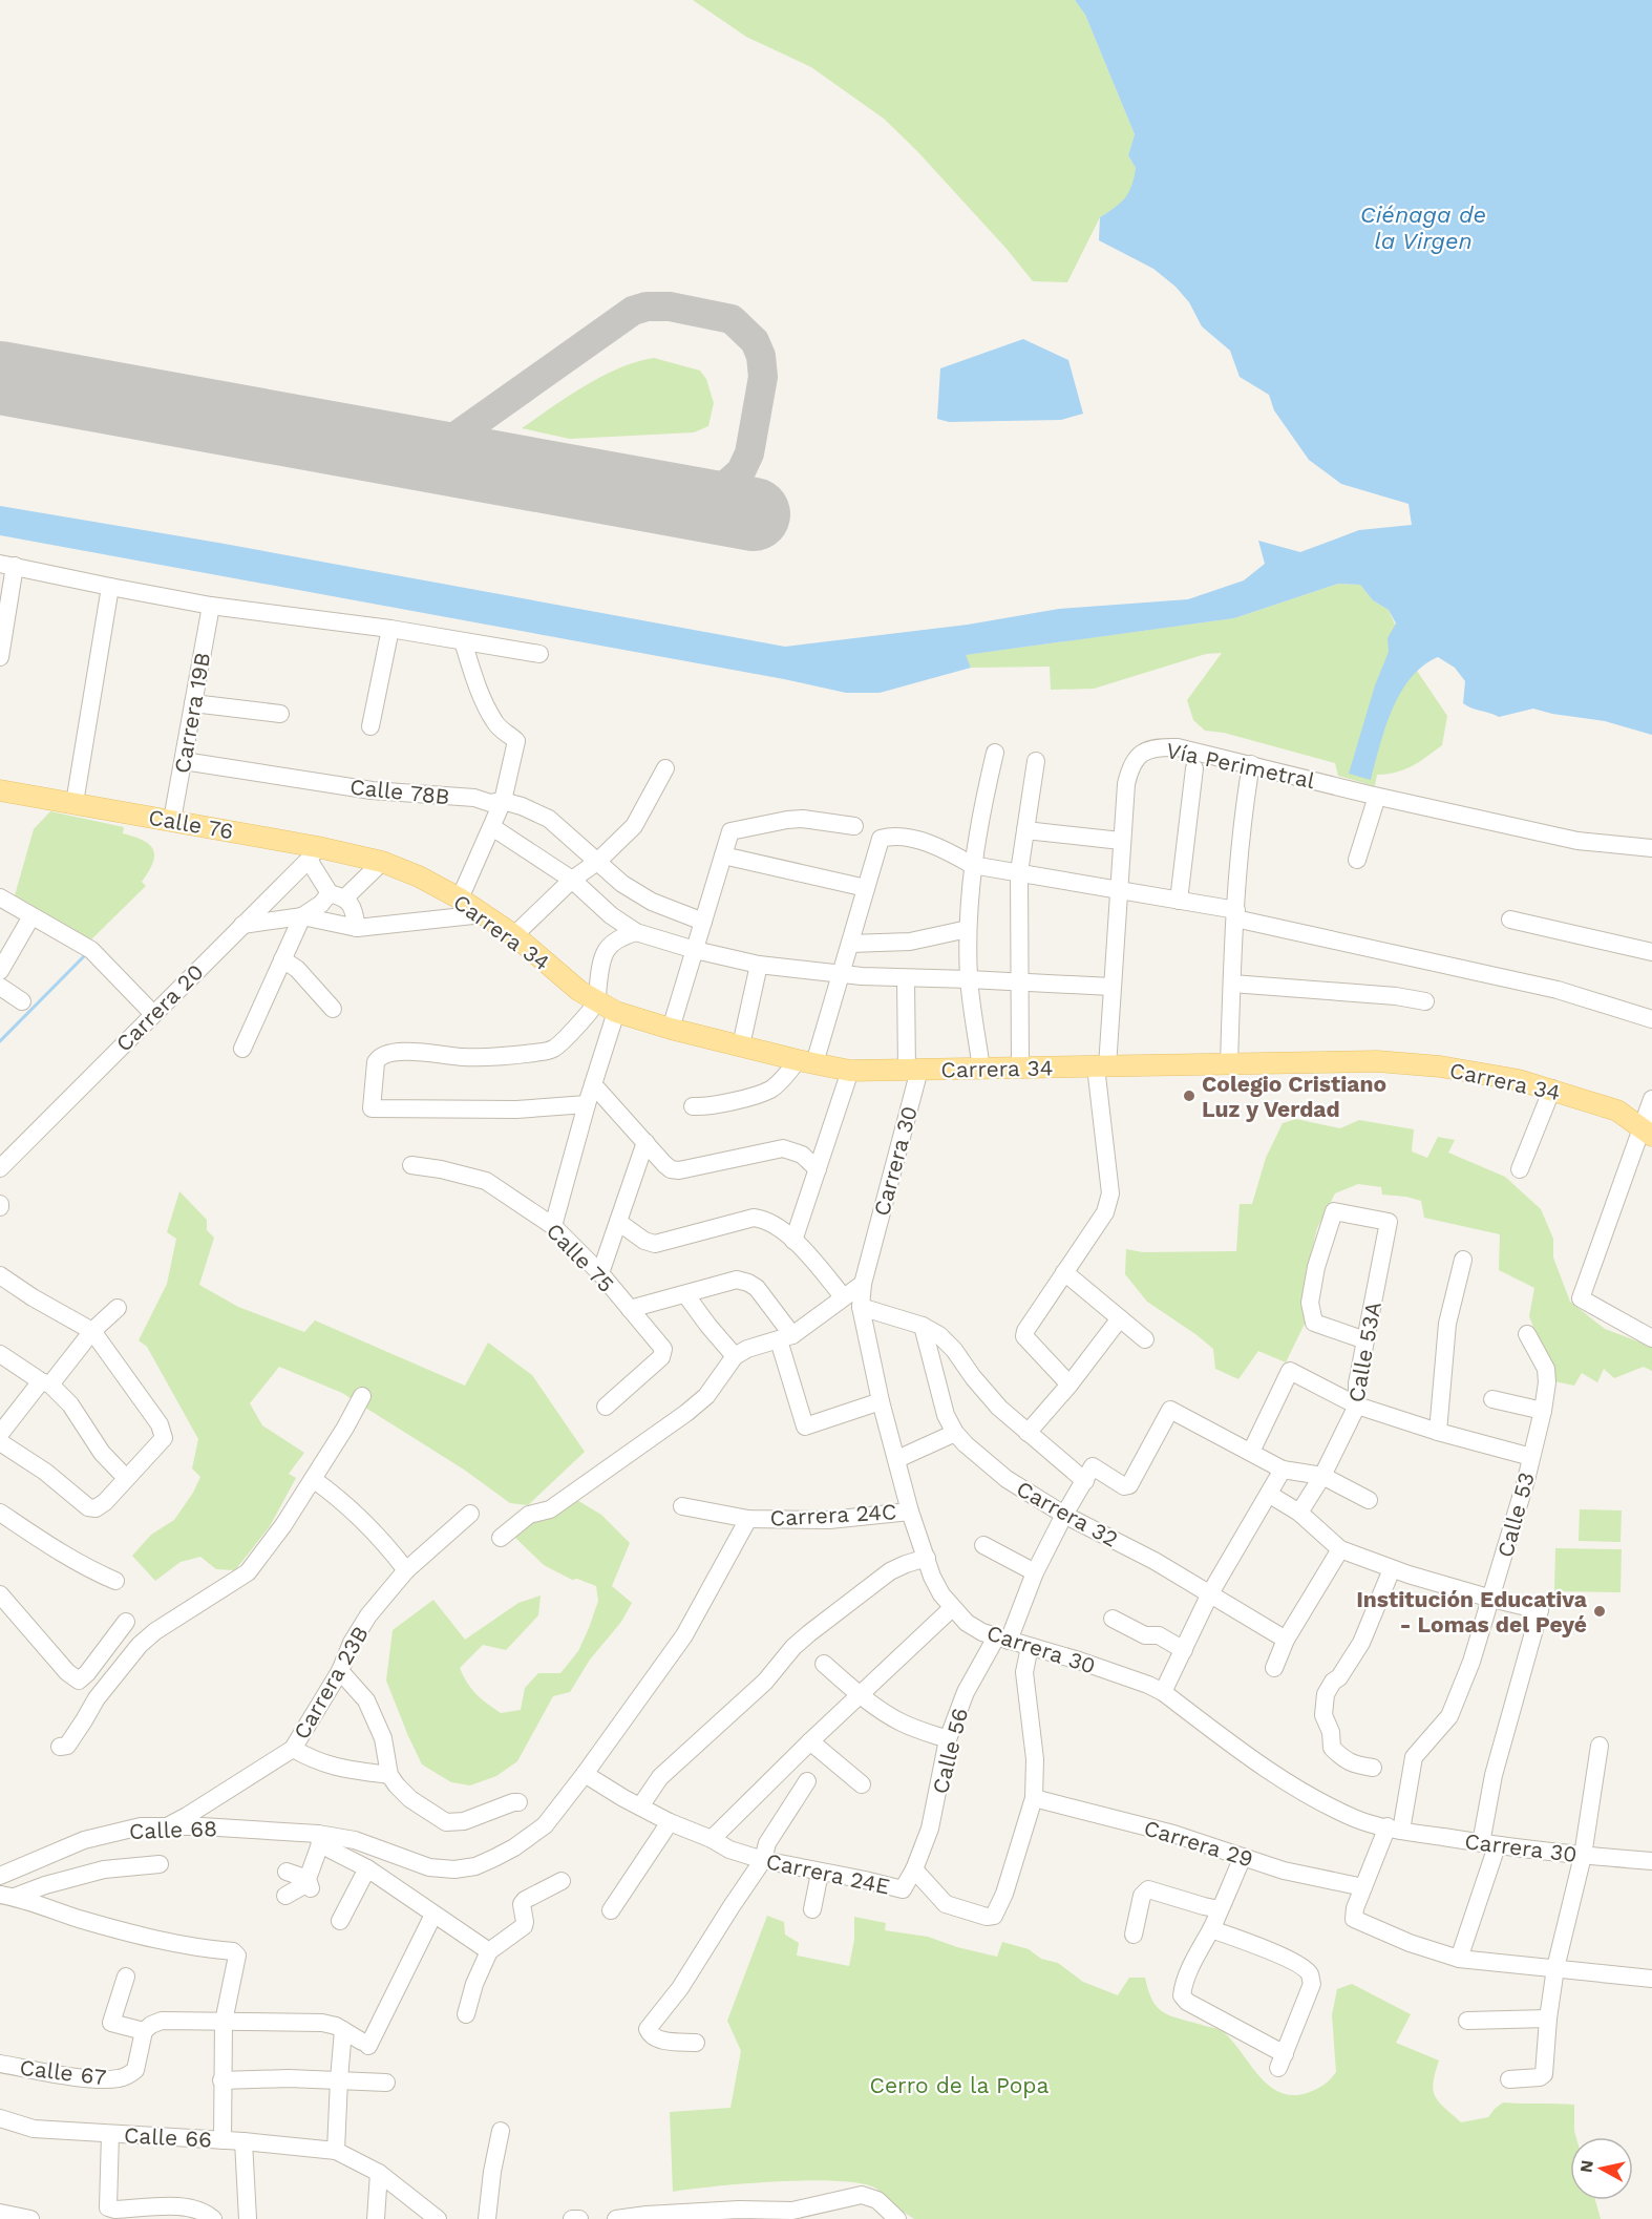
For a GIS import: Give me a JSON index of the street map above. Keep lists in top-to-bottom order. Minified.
{"streets":{"main road":["Calle 76","Carrera 34"],"street":["Carrera 19B","Vía Perimetral","Calle 78B","Carrera 20","Carrera 30","Calle 75","Calle 53A","Carrera 32","Carrera 24C","Calle 53","Carrera 23B","Calle 56","Calle 68","Carrera 29","Carrera 24E","Calle 67","Calle 66"]},"crossings":[["Carrera 19B","Calle 78B"],["Carrera 19B","Calle 76"],["Vía Perimetral","Carrera 34"],["Calle 76","Carrera 34"],["Calle 76","Carrera 20"],["Carrera 34","Carrera 30"],["Carrera 30","Carrera 24C"],["Carrera 30","Calle 53"],["Carrera 30","Calle 56"],["Carrera 32","Calle 56"],["Carrera 24C","Calle 68"],["Calle 53","Carrera 29"],["Carrera 23B","Calle 68"],["Calle 56","Carrera 24E"],["Calle 68","Carrera 24E"],["Carrera 29","Carrera 24E"]],"water":["Ciénaga de la Virgen"],"parks":["Cerro de la Popa"],"places":["Colegio Cristiano Luz y Verdad","Institución Educativa - Lomas del Peyé"],"north":"left"}
